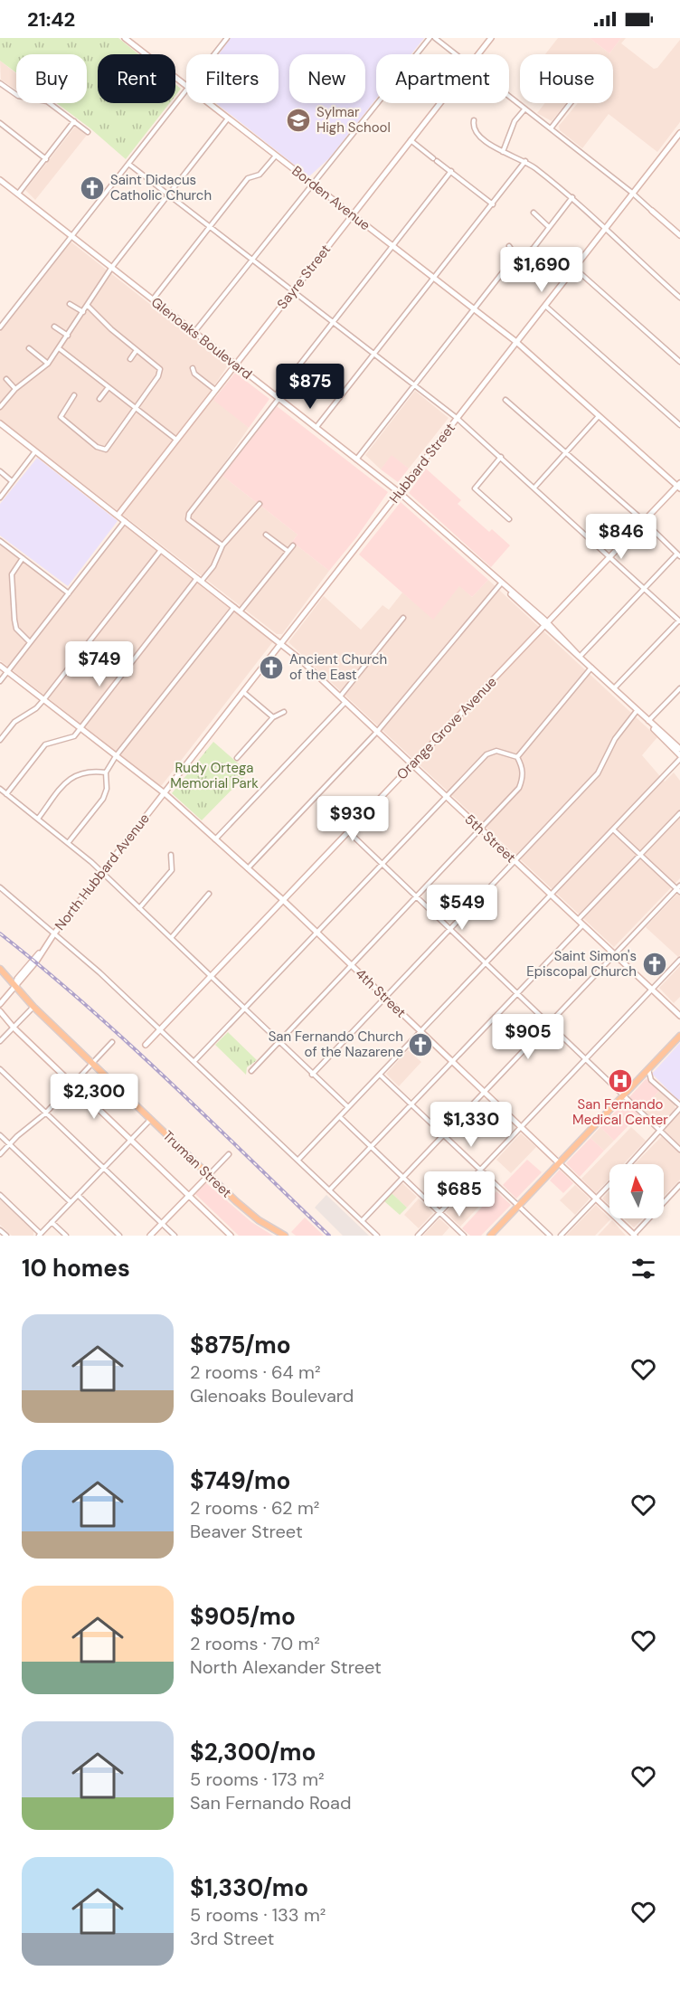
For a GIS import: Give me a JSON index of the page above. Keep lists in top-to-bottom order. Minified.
{"streets":{"main road":["Truman Street"],"street":["Borden Avenue","Sayre Street","Glenoaks Boulevard","Hubbard Street","Orange Grove Avenue","5th Street","North Hubbard Avenue","4th Street"]},"crossings":[["Borden Avenue","Sayre Street"],["Borden Avenue","Hubbard Street"],["Borden Avenue","Orange Grove Avenue"],["Sayre Street","Glenoaks Boulevard"],["Sayre Street","5th Street"],["Glenoaks Boulevard","Hubbard Street"],["Glenoaks Boulevard","Orange Grove Avenue"],["Hubbard Street","5th Street"],["Hubbard Street","North Hubbard Avenue"],["Hubbard Street","4th Street"],["Orange Grove Avenue","5th Street"],["Orange Grove Avenue","4th Street"],["North Hubbard Avenue","4th Street"],["North Hubbard Avenue","Truman Street"]],"parks":["Rudy Ortega Memorial Park"],"places":{"school or university":["Sylmar High School"],"church":["Saint Didacus Catholic Church","Ancient Church of the East","Saint Simon's Episcopal Church","San Fernando Church of the Nazarene"],"hospital":["San Fernando Medical Center"]},"north":"top","page":{"status":"21:42","chip":["Buy","Rent","Filters","New","Apartment","House"],"price":["$1,690","$875","$846","$749","$930","$549","$905","$2,300","$1,330","$685"],"heading":"10 homes","list":[{"name":"$875/mo","note":"2 rooms · 64 m² · Glenoaks Boulevard"},{"name":"$749/mo","note":"2 rooms · 62 m² · Beaver Street"},{"name":"$905/mo","note":"2 rooms · 70 m² · North Alexander Street"},{"name":"$2,300/mo","note":"5 rooms · 173 m² · San Fernando Road"},{"name":"$1,330/mo","note":"5 rooms · 133 m² · 3rd Street"}]}}
